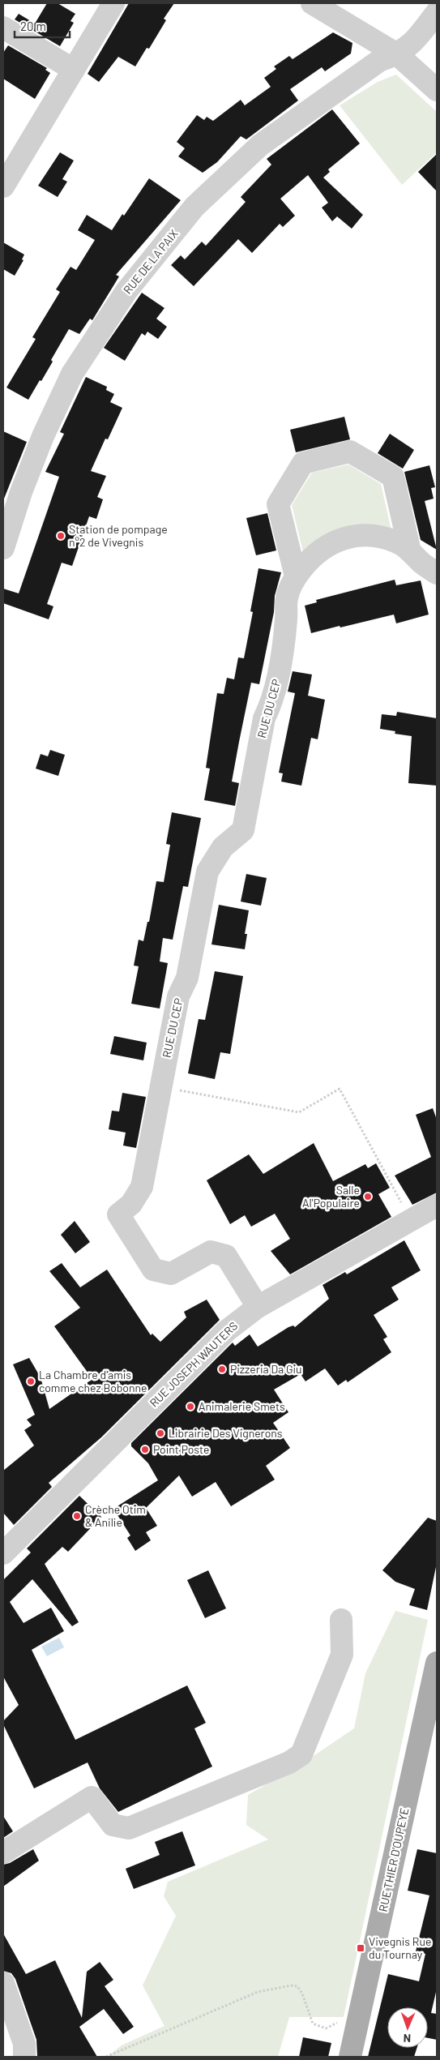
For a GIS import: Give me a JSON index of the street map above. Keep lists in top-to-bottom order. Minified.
{"streets":{"main road":["RUE THIER D'OUPEYE"],"street":["RUE DE LA PAIX","RUE DU CEP","RUE JOSEPH WAUTERS"]},"crossings":[["RUE DU CEP","RUE JOSEPH WAUTERS"]],"places":{"other":["Station de pompage n°2 de Vivegnis","Salle Al'Populaire","Pizzeria Da Giu","La Chambre d'amis comme chez Bobonne","Animalerie Smets","Librairie Des Vignerons","Point Poste","Crèche Otim & Anilie"],"transit":["Vivegnis Rue du Tournay"]},"scale_bar":"20 m","north":"bottom"}
